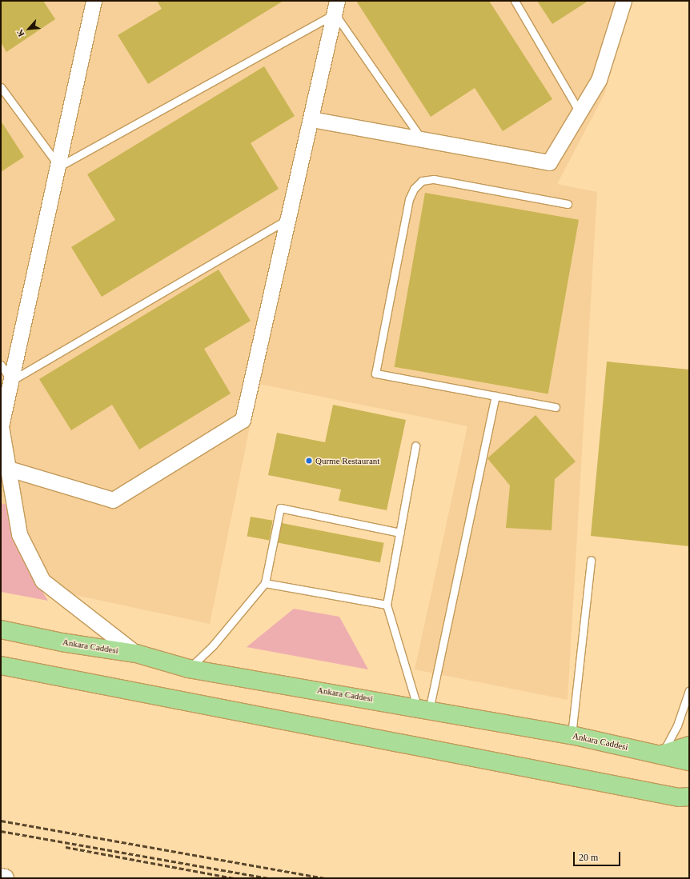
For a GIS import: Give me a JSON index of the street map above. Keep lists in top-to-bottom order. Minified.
{"streets":{"highway":["Ankara Caddesi"]},"places":["Qurme Restaurant"],"scale_bar":"20 m","north":"bottom left"}
